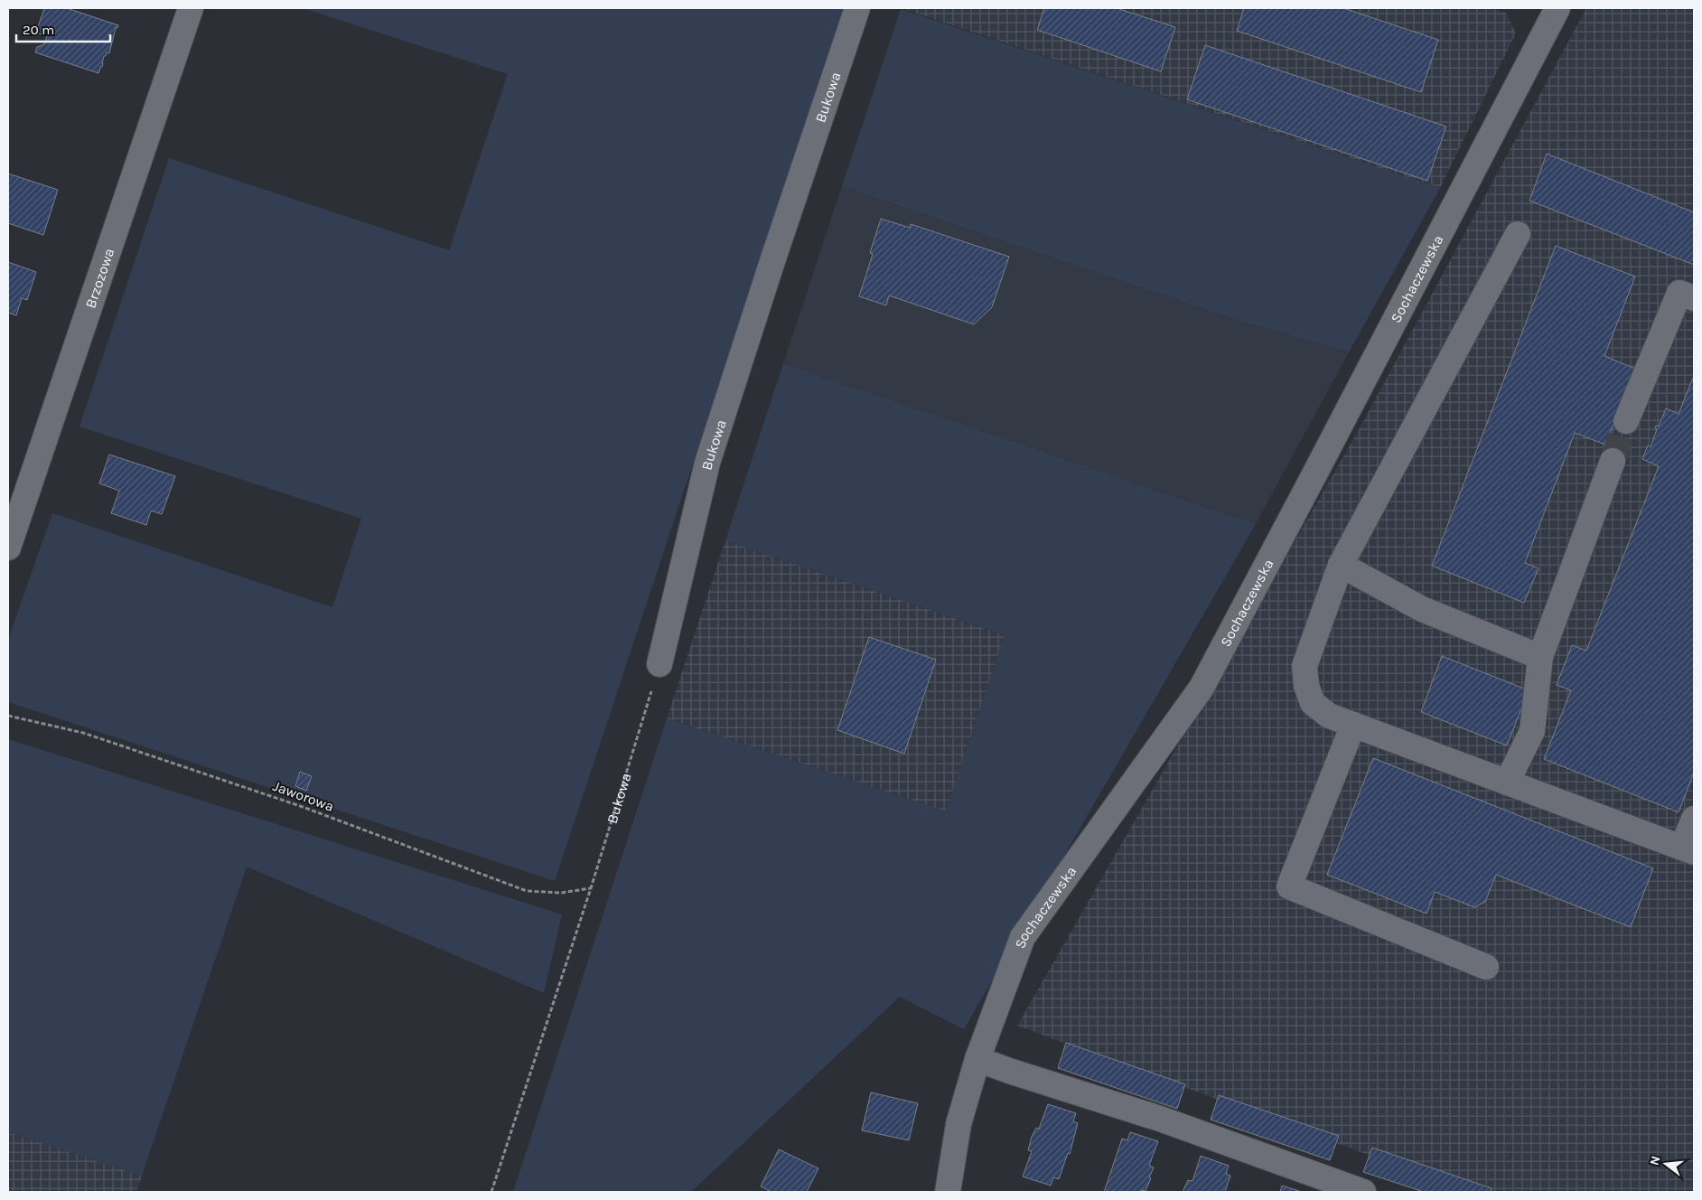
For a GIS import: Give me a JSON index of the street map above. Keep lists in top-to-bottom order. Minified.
{"streets":{"street":["Bukowa","Brzozowa","Sochaczewska"],"path":["Jaworowa"]},"crossings":[["Bukowa","Jaworowa"]],"scale_bar":"20 m","north":"left"}
